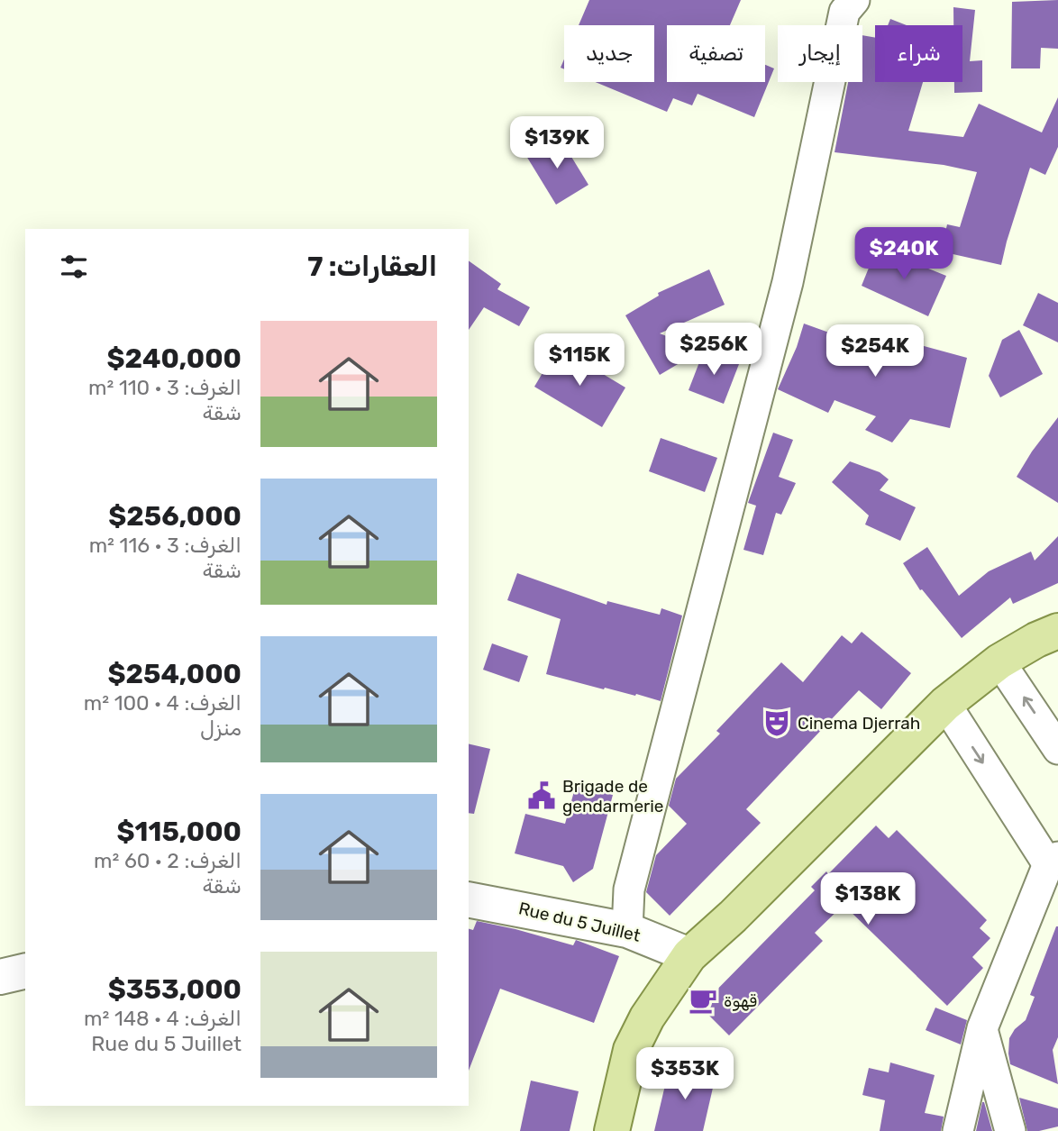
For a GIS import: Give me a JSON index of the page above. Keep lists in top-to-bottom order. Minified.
{"streets":{"street":["Rue du 5 Juillet"]},"places":{"theatre":["Cinema Djerrah"],"public building":["Brigade de gendarmerie"],"cafe":["قهوة"]},"page":{"chip":["شراء","إيجار","تصفية","جديد"],"price":["$139K","$240K","$256K","$254K","$115K","$138K","$353K"],"heading":"العقارات: 7","list":[{"name":"$240,000","note":"الغرف: 3 · 110 m² · شقة"},{"name":"$256,000","note":"الغرف: 3 · 116 m² · شقة"},{"name":"$254,000","note":"الغرف: 4 · 100 m² · منزل"},{"name":"$115,000","note":"الغرف: 2 · 60 m² · شقة"},{"name":"$353,000","note":"الغرف: 4 · 148 m² · Rue du 5 Juillet"}]}}
